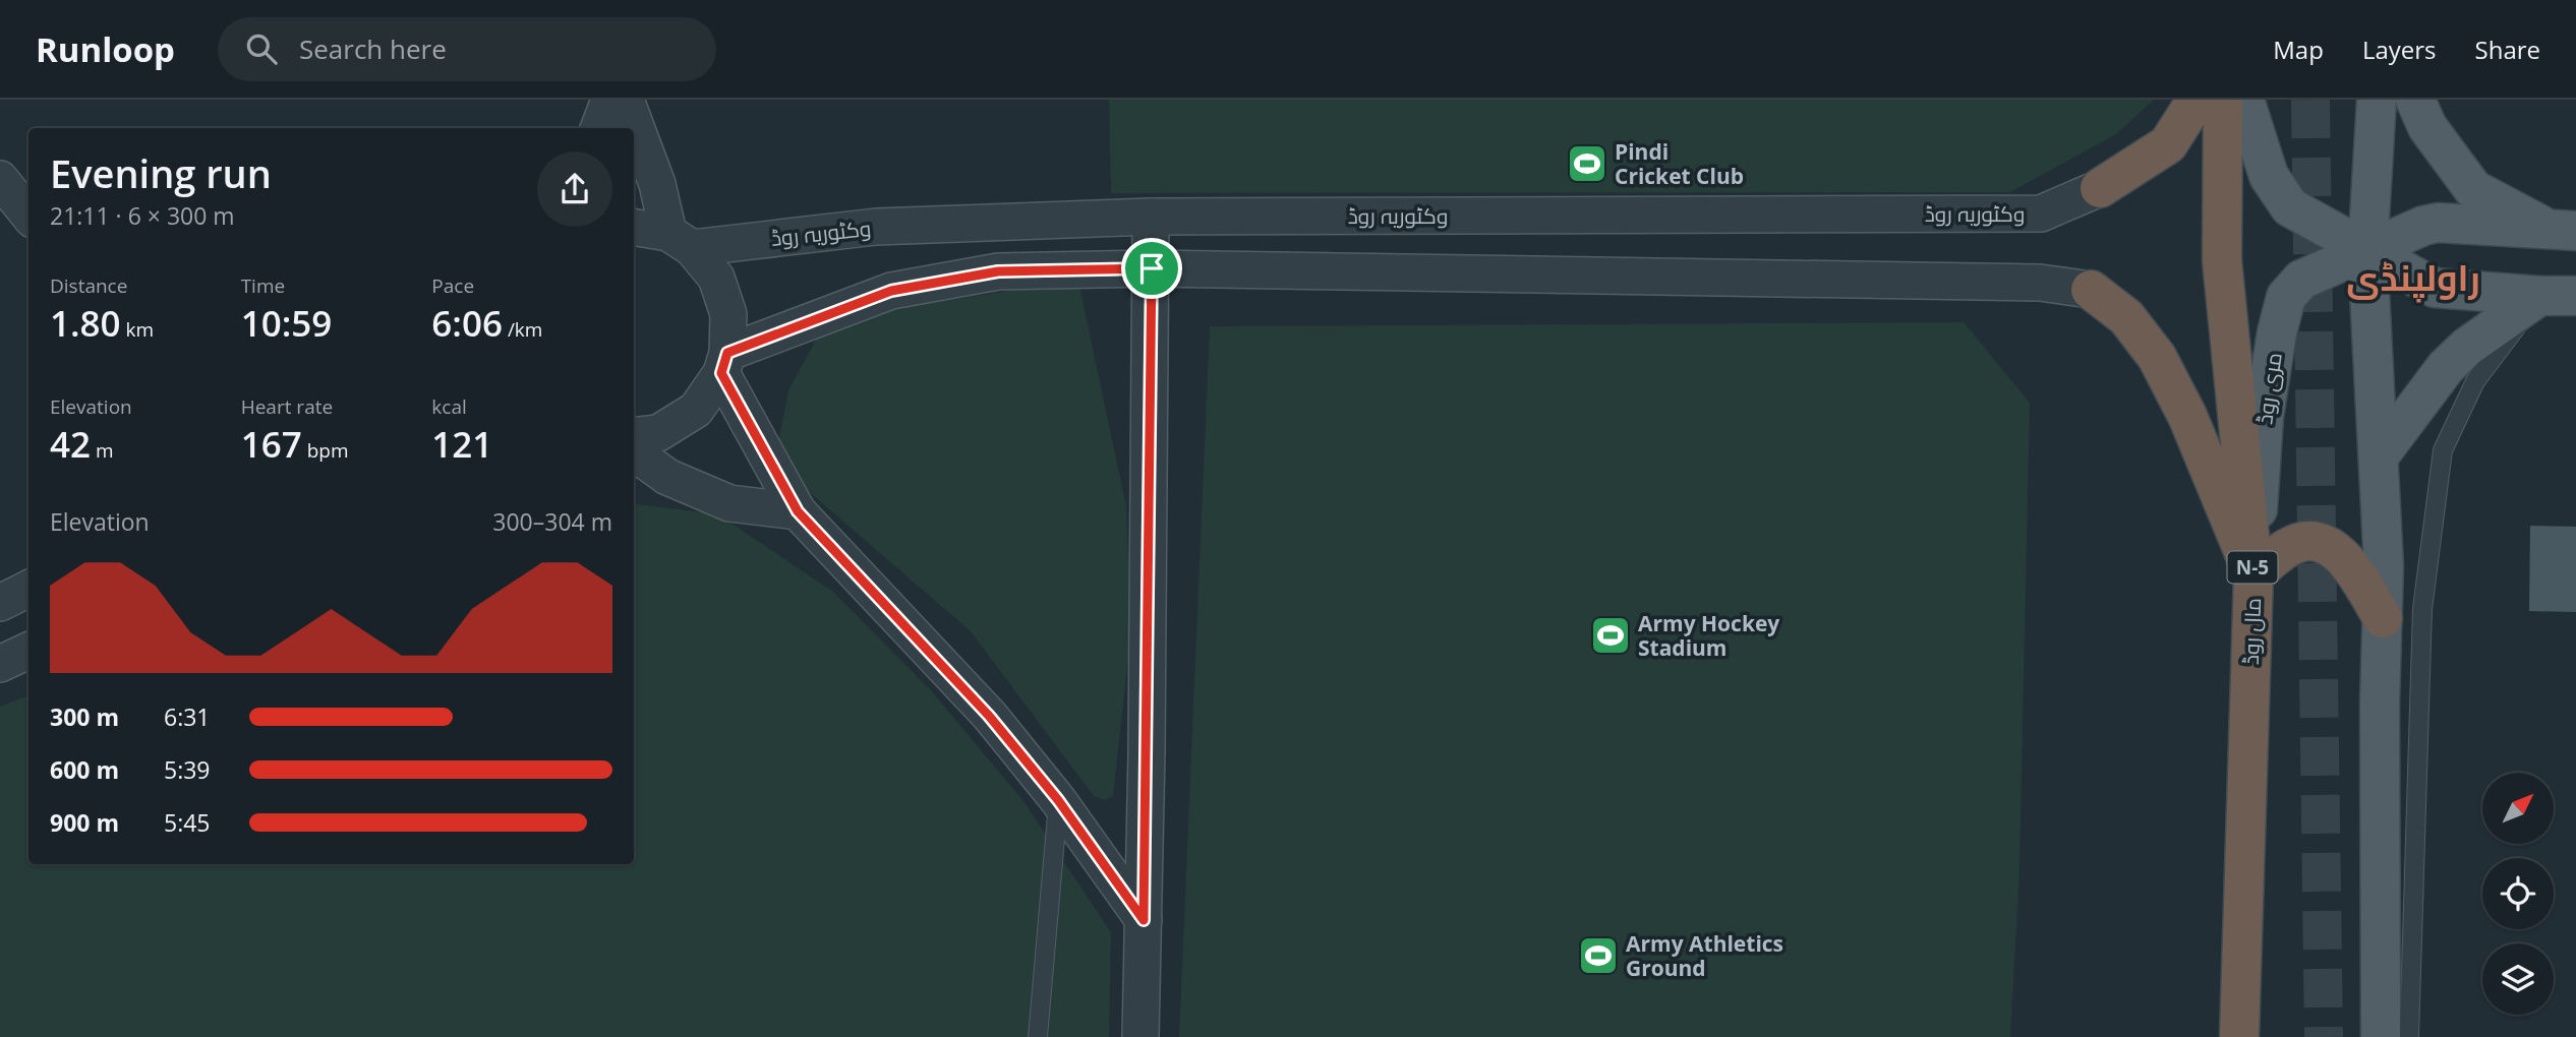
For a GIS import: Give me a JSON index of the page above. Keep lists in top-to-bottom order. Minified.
{"streets":{"highway":["N-5","مال روڈ"],"main road":["مری روڈ"],"street":["وکٹوریہ روڈ"]},"crossings":[["مری روڈ","مال روڈ"]],"districts":["راولپنڈی"],"places":{"sports":["Pindi Cricket Club","Army Hockey Stadium","Army Athletics Ground"]},"north":"top right","page":{"header":"Runloop","search":"Search here","nav":["Map","Layers","Share"],"heading":["Evening run","21:11 · 6 × 300 m"],"stats":[["Distance","1.80 km"],["Time","10:59"],["Pace","6:06 /km"],["Elevation","42 m"],["Heart rate","167 bpm"],["kcal","121"]],"chart":["Elevation","300–304 m"],"list":[{"name":"300 m","note":"6:31"},{"name":"600 m","note":"5:39"},{"name":"900 m","note":"5:45"}]}}
